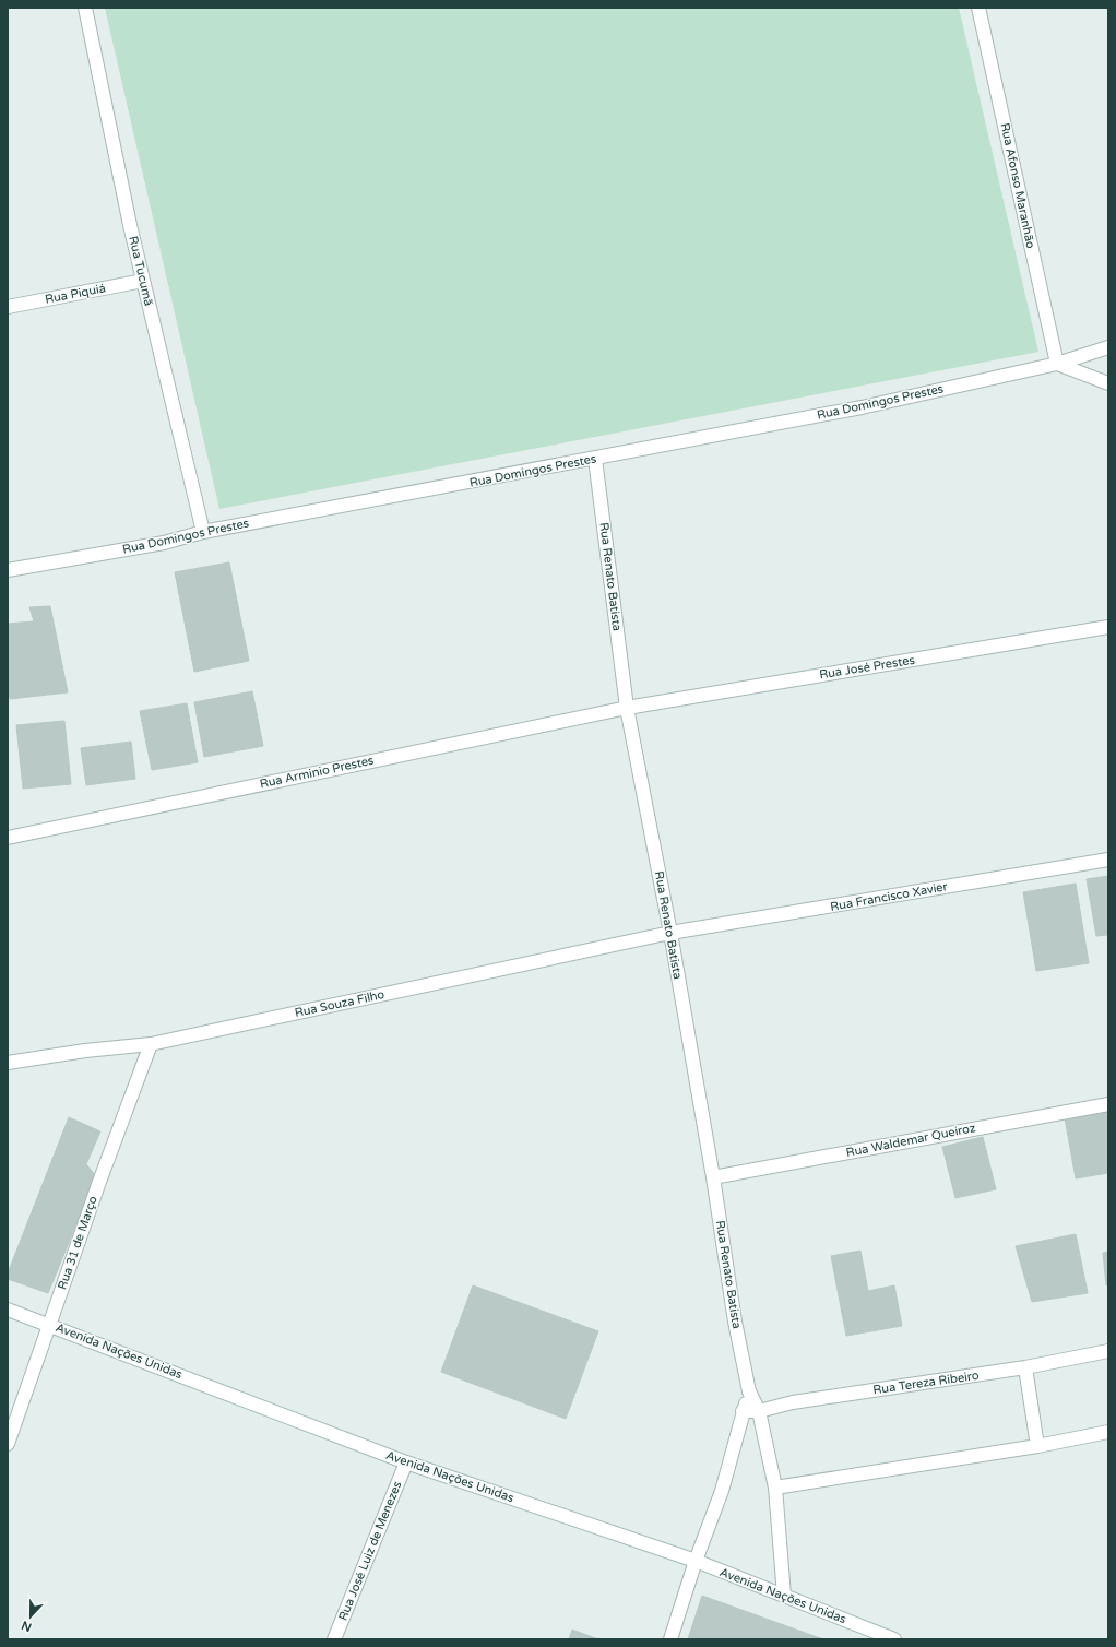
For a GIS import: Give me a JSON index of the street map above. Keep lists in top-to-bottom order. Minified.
{"streets":{"street":["Rua Afonso Maranhão","Rua Tucumã","Rua Piquiá","Rua Domingos Prestes","Rua Renato Batista","Rua José Prestes","Rua Arminio Prestes","Rua Francisco Xavier","Rua Souza Filho","Rua Waldemar Queiroz","Rua 31 de Março","Avenida Nações Unidas","Rua Tereza Ribeiro","Rua José Luiz de Menezes"]},"crossings":[["Rua Afonso Maranhão","Rua Domingos Prestes"],["Rua Tucumã","Rua Piquiá"],["Rua Tucumã","Rua Domingos Prestes"],["Rua Domingos Prestes","Rua Renato Batista"],["Rua Renato Batista","Rua José Prestes"],["Rua Renato Batista","Rua Arminio Prestes"],["Rua Renato Batista","Rua Francisco Xavier"],["Rua Renato Batista","Rua Souza Filho"],["Rua Renato Batista","Rua Waldemar Queiroz"],["Rua Renato Batista","Avenida Nações Unidas"],["Rua Renato Batista","Rua Tereza Ribeiro"],["Rua José Prestes","Rua Arminio Prestes"],["Rua Francisco Xavier","Rua Souza Filho"],["Rua Souza Filho","Rua 31 de Março"],["Rua 31 de Março","Avenida Nações Unidas"],["Avenida Nações Unidas","Rua José Luiz de Menezes"]],"north":"bottom"}
